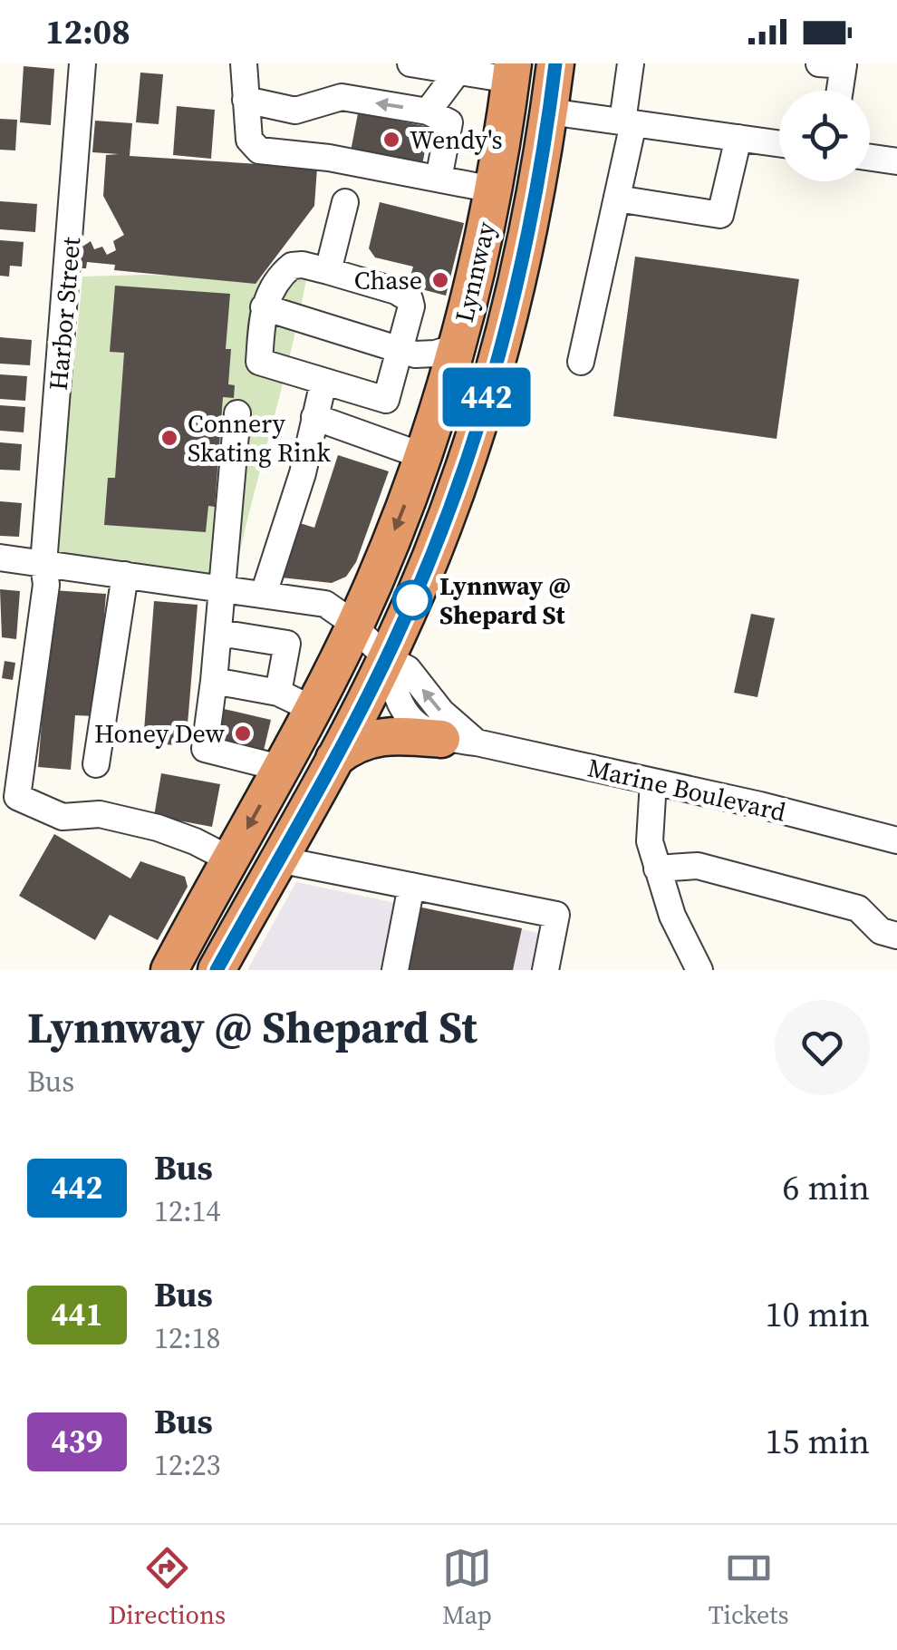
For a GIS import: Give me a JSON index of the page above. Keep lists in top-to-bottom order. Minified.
{"streets":{"highway":["Lynnway"],"street":["Harbor Street","Marine Boulevard"]},"crossings":[["Lynnway","Harbor Street"],["Lynnway","Marine Boulevard"]],"places":["Wendy's","Chase","Connery Skating Rink","Lynnway @ Shepard St","Honey Dew"],"lines":["bus line 442"],"page":{"status":"12:08","on_map":"442","heading":["Lynnway @ Shepard St","Bus"],"list":[{"mark":"442","name":"Bus","note":"12:14","value":"6 min"},{"mark":"441","name":"Bus","note":"12:18","value":"10 min"},{"mark":"439","name":"Bus","note":"12:23","value":"15 min"}],"tabs":["Directions","Map","Tickets"]}}
